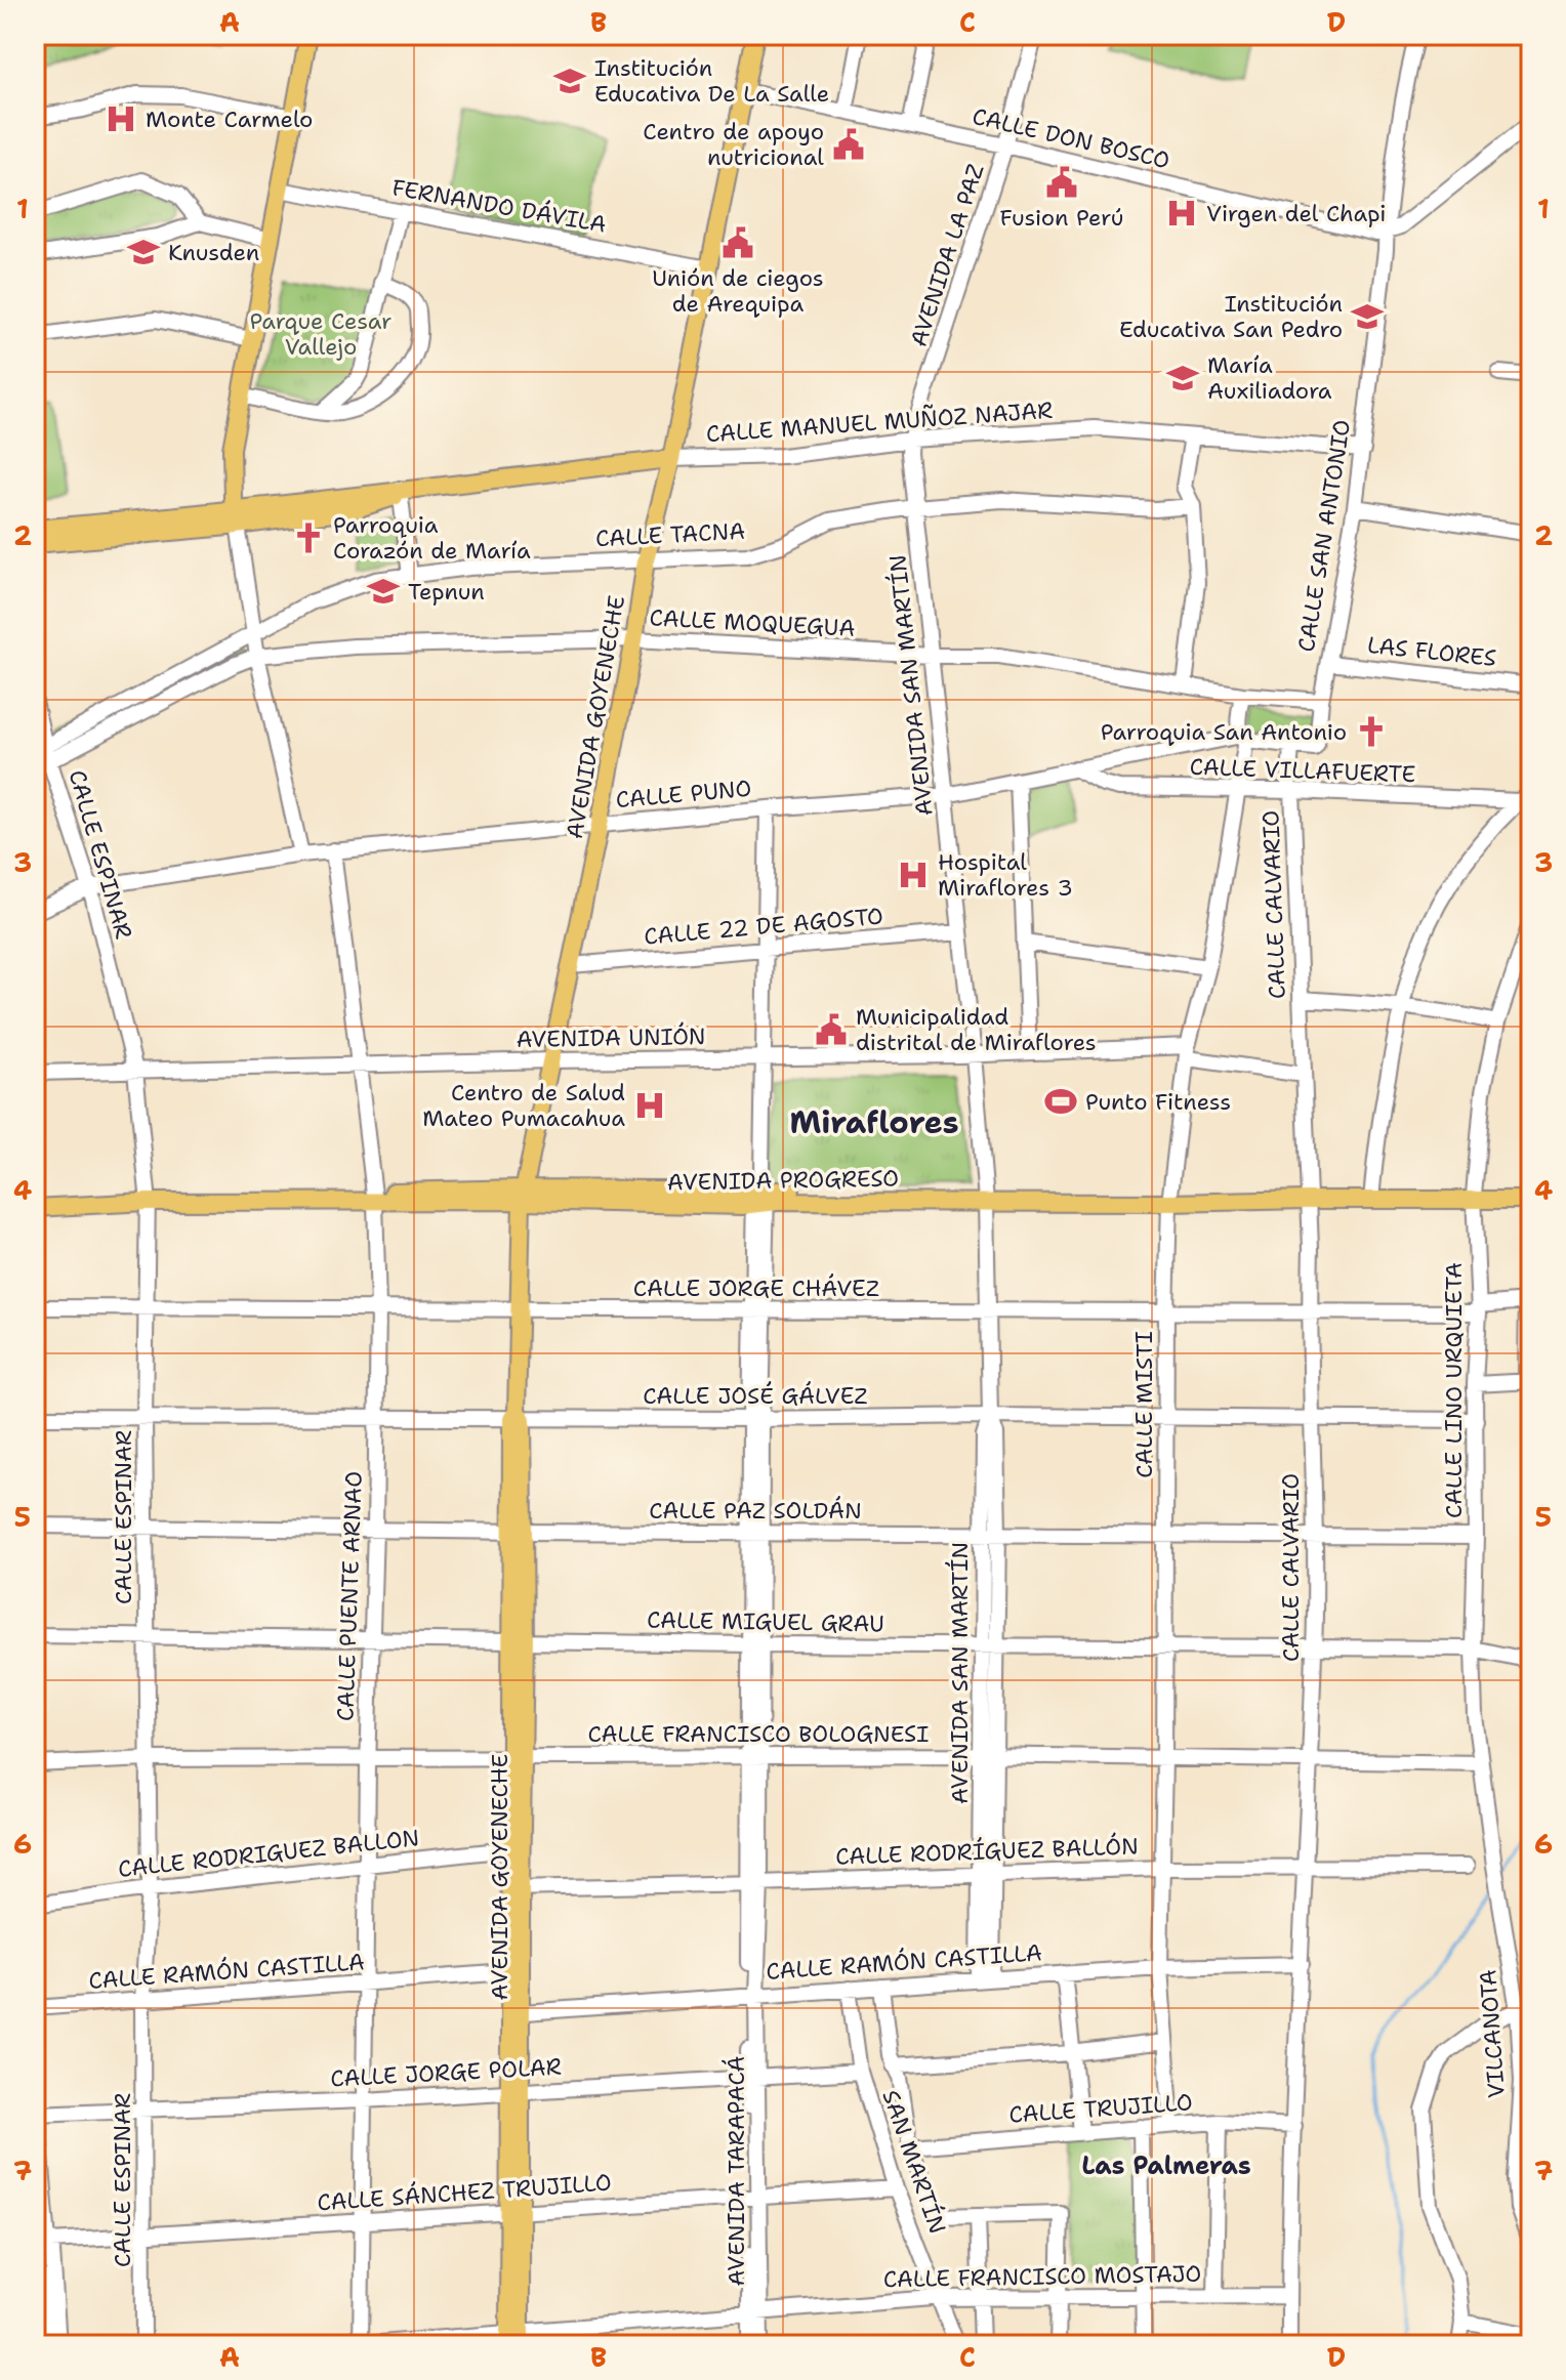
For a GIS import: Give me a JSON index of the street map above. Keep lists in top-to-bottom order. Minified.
{"streets":{"main road":["CALLE MANUEL MUÑOZ NAJAR","AVENIDA GOYENECHE","AVENIDA PROGRESO"],"street":["CALLE DON BOSCO","FERNANDO DÁVILA","AVENIDA LA PAZ","CALLE TACNA","CALLE SAN ANTONIO","CALLE MOQUEGUA","LAS FLORES","AVENIDA SAN MARTÍN","CALLE VILLAFUERTE","CALLE PUNO","CALLE ESPINAR","CALLE CALVARIO","CALLE 22 DE AGOSTO","AVENIDA UNIÓN","CALLE JORGE CHÁVEZ","CALLE LINO URQUIETA","CALLE JOSÉ GÁLVEZ","CALLE MISTI","CALLE PAZ SOLDÁN","CALLE PUENTE ARNAO","CALLE MIGUEL GRAU","CALLE FRANCISCO BOLOGNESI","CALLE RODRÍGUEZ BALLÓN","CALLE RODRIGUEZ BALLON","CALLE RAMÓN CASTILLA","VILCANOTA","CALLE JORGE POLAR","CALLE TRUJILLO","SAN MARTÍN","AVENIDA TARAPACÁ","CALLE SÁNCHEZ TRUJILLO","CALLE FRANCISCO MOSTAJO"]},"crossings":[["CALLE DON BOSCO","AVENIDA LA PAZ"],["CALLE DON BOSCO","CALLE SAN ANTONIO"],["CALLE DON BOSCO","AVENIDA GOYENECHE"],["FERNANDO DÁVILA","AVENIDA GOYENECHE"],["AVENIDA LA PAZ","CALLE MANUEL MUÑOZ NAJAR"],["AVENIDA LA PAZ","AVENIDA SAN MARTÍN"],["CALLE MANUEL MUÑOZ NAJAR","CALLE SAN ANTONIO"],["CALLE MANUEL MUÑOZ NAJAR","AVENIDA SAN MARTÍN"],["CALLE MANUEL MUÑOZ NAJAR","AVENIDA GOYENECHE"],["CALLE TACNA","CALLE MOQUEGUA"],["CALLE TACNA","AVENIDA SAN MARTÍN"],["CALLE TACNA","AVENIDA GOYENECHE"],["CALLE TACNA","CALLE ESPINAR"],["CALLE SAN ANTONIO","CALLE MOQUEGUA"],["CALLE SAN ANTONIO","LAS FLORES"],["CALLE SAN ANTONIO","CALLE PUNO"],["CALLE SAN ANTONIO","CALLE CALVARIO"],["CALLE MOQUEGUA","AVENIDA SAN MARTÍN"],["CALLE MOQUEGUA","AVENIDA GOYENECHE"],["CALLE MOQUEGUA","CALLE ESPINAR"],["CALLE MOQUEGUA","CALLE MISTI"],["AVENIDA SAN MARTÍN","CALLE PUNO"],["AVENIDA SAN MARTÍN","CALLE 22 DE AGOSTO"],["AVENIDA SAN MARTÍN","AVENIDA UNIÓN"],["AVENIDA SAN MARTÍN","AVENIDA PROGRESO"],["AVENIDA SAN MARTÍN","CALLE JORGE CHÁVEZ"],["AVENIDA SAN MARTÍN","CALLE JOSÉ GÁLVEZ"],["AVENIDA SAN MARTÍN","CALLE PAZ SOLDÁN"],["AVENIDA SAN MARTÍN","CALLE MIGUEL GRAU"],["AVENIDA SAN MARTÍN","CALLE FRANCISCO BOLOGNESI"],["AVENIDA SAN MARTÍN","CALLE RODRÍGUEZ BALLÓN"],["AVENIDA SAN MARTÍN","CALLE RAMÓN CASTILLA"],["AVENIDA GOYENECHE","CALLE PUNO"],["AVENIDA GOYENECHE","CALLE 22 DE AGOSTO"],["AVENIDA GOYENECHE","AVENIDA UNIÓN"],["AVENIDA GOYENECHE","AVENIDA PROGRESO"],["AVENIDA GOYENECHE","CALLE JORGE CHÁVEZ"],["AVENIDA GOYENECHE","CALLE JOSÉ GÁLVEZ"],["AVENIDA GOYENECHE","CALLE PAZ SOLDÁN"],["AVENIDA GOYENECHE","CALLE MIGUEL GRAU"],["AVENIDA GOYENECHE","CALLE FRANCISCO BOLOGNESI"],["AVENIDA GOYENECHE","CALLE RODRÍGUEZ BALLÓN"],["AVENIDA GOYENECHE","CALLE RODRIGUEZ BALLON"],["AVENIDA GOYENECHE","CALLE RAMÓN CASTILLA"],["AVENIDA GOYENECHE","CALLE JORGE POLAR"],["AVENIDA GOYENECHE","CALLE SÁNCHEZ TRUJILLO"],["AVENIDA GOYENECHE","CALLE FRANCISCO MOSTAJO"],["CALLE VILLAFUERTE","CALLE PUNO"],["CALLE VILLAFUERTE","CALLE CALVARIO"],["CALLE VILLAFUERTE","CALLE MISTI"],["CALLE PUNO","CALLE ESPINAR"],["CALLE PUNO","CALLE CALVARIO"],["CALLE PUNO","CALLE MISTI"],["CALLE PUNO","CALLE PUENTE ARNAO"],["CALLE PUNO","AVENIDA TARAPACÁ"],["CALLE ESPINAR","AVENIDA UNIÓN"],["CALLE ESPINAR","AVENIDA PROGRESO"],["CALLE ESPINAR","CALLE JORGE CHÁVEZ"],["CALLE ESPINAR","CALLE JOSÉ GÁLVEZ"],["CALLE ESPINAR","CALLE PAZ SOLDÁN"],["CALLE ESPINAR","CALLE MIGUEL GRAU"],["CALLE ESPINAR","CALLE FRANCISCO BOLOGNESI"],["CALLE ESPINAR","CALLE RODRIGUEZ BALLON"],["CALLE ESPINAR","CALLE RAMÓN CASTILLA"],["CALLE ESPINAR","CALLE JORGE POLAR"],["CALLE ESPINAR","CALLE SÁNCHEZ TRUJILLO"],["CALLE CALVARIO","AVENIDA UNIÓN"],["CALLE CALVARIO","AVENIDA PROGRESO"],["CALLE CALVARIO","CALLE JORGE CHÁVEZ"],["CALLE CALVARIO","CALLE JOSÉ GÁLVEZ"],["CALLE CALVARIO","CALLE PAZ SOLDÁN"],["CALLE CALVARIO","CALLE MIGUEL GRAU"],["CALLE CALVARIO","CALLE FRANCISCO BOLOGNESI"],["CALLE CALVARIO","CALLE RODRÍGUEZ BALLÓN"],["CALLE CALVARIO","CALLE RAMÓN CASTILLA"],["CALLE CALVARIO","CALLE TRUJILLO"],["CALLE CALVARIO","CALLE FRANCISCO MOSTAJO"],["CALLE 22 DE AGOSTO","AVENIDA TARAPACÁ"],["AVENIDA UNIÓN","CALLE MISTI"],["AVENIDA UNIÓN","CALLE PUENTE ARNAO"],["AVENIDA UNIÓN","AVENIDA TARAPACÁ"],["AVENIDA PROGRESO","CALLE LINO URQUIETA"],["AVENIDA PROGRESO","CALLE MISTI"],["AVENIDA PROGRESO","CALLE PUENTE ARNAO"],["AVENIDA PROGRESO","AVENIDA TARAPACÁ"],["CALLE JORGE CHÁVEZ","CALLE LINO URQUIETA"],["CALLE JORGE CHÁVEZ","CALLE MISTI"],["CALLE JORGE CHÁVEZ","CALLE PUENTE ARNAO"],["CALLE JORGE CHÁVEZ","AVENIDA TARAPACÁ"],["CALLE LINO URQUIETA","CALLE JOSÉ GÁLVEZ"],["CALLE LINO URQUIETA","CALLE PAZ SOLDÁN"],["CALLE LINO URQUIETA","CALLE MIGUEL GRAU"],["CALLE LINO URQUIETA","CALLE FRANCISCO BOLOGNESI"],["CALLE LINO URQUIETA","VILCANOTA"],["CALLE JOSÉ GÁLVEZ","CALLE MISTI"],["CALLE JOSÉ GÁLVEZ","CALLE PUENTE ARNAO"],["CALLE JOSÉ GÁLVEZ","AVENIDA TARAPACÁ"],["CALLE MISTI","CALLE PAZ SOLDÁN"],["CALLE MISTI","CALLE MIGUEL GRAU"],["CALLE MISTI","CALLE FRANCISCO BOLOGNESI"],["CALLE MISTI","CALLE RODRÍGUEZ BALLÓN"],["CALLE MISTI","CALLE RAMÓN CASTILLA"],["CALLE MISTI","CALLE TRUJILLO"],["CALLE PAZ SOLDÁN","CALLE PUENTE ARNAO"],["CALLE PAZ SOLDÁN","AVENIDA TARAPACÁ"],["CALLE PUENTE ARNAO","CALLE MIGUEL GRAU"],["CALLE PUENTE ARNAO","CALLE FRANCISCO BOLOGNESI"],["CALLE PUENTE ARNAO","CALLE RODRIGUEZ BALLON"],["CALLE PUENTE ARNAO","CALLE RAMÓN CASTILLA"],["CALLE PUENTE ARNAO","CALLE JORGE POLAR"],["CALLE PUENTE ARNAO","CALLE SÁNCHEZ TRUJILLO"],["CALLE PUENTE ARNAO","CALLE FRANCISCO MOSTAJO"],["CALLE MIGUEL GRAU","AVENIDA TARAPACÁ"],["CALLE FRANCISCO BOLOGNESI","AVENIDA TARAPACÁ"],["CALLE RODRÍGUEZ BALLÓN","AVENIDA TARAPACÁ"],["CALLE RAMÓN CASTILLA","SAN MARTÍN"],["CALLE RAMÓN CASTILLA","AVENIDA TARAPACÁ"],["CALLE JORGE POLAR","SAN MARTÍN"],["CALLE JORGE POLAR","AVENIDA TARAPACÁ"],["SAN MARTÍN","CALLE SÁNCHEZ TRUJILLO"],["SAN MARTÍN","CALLE FRANCISCO MOSTAJO"],["AVENIDA TARAPACÁ","CALLE SÁNCHEZ TRUJILLO"],["AVENIDA TARAPACÁ","CALLE FRANCISCO MOSTAJO"]],"districts":["Miraflores","Las Palmeras"],"parks":["Parque Cesar Vallejo"],"places":{"school or university":["Institución Educativa De La Salle","Knusden","Institución Educativa San Pedro","María Auxiliadora","Tepnun"],"hospital":["Monte Carmelo","Virgen del Chapi","Hospital Miraflores 3","Centro de Salud Mateo Pumacahua"],"public building":["Centro de apoyo nutricional","Fusion Perú","Unión de ciegos de Arequipa","Municipalidad distrital de Miraflores"],"church":["Parroquia Corazón de María","Parroquia San Antonio"],"sports":["Punto Fitness"]},"grid":{"columns":["A","B","C","D"],"rows":["1","2","3","4","5","6","7"]}}
